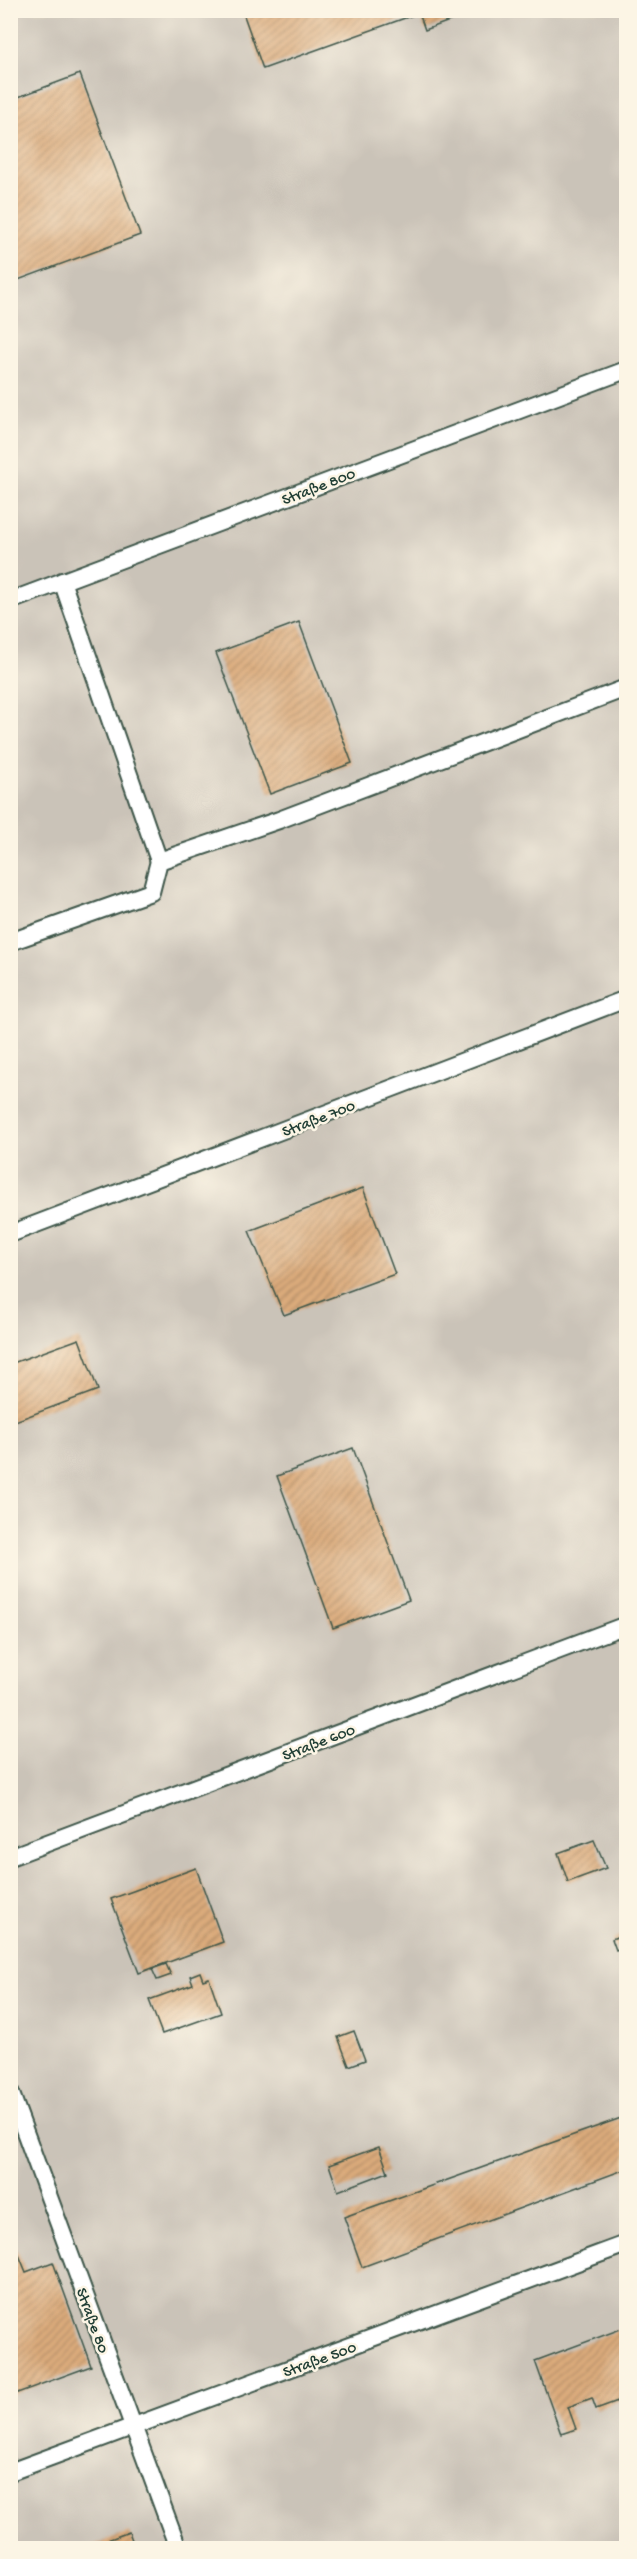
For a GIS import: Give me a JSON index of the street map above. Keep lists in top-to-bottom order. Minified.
{"streets":{"lane":["Straße 800","Straße 700","Straße 600","Straße 80","Straße 500"]},"crossings":[["Straße 80","Straße 500"]]}
